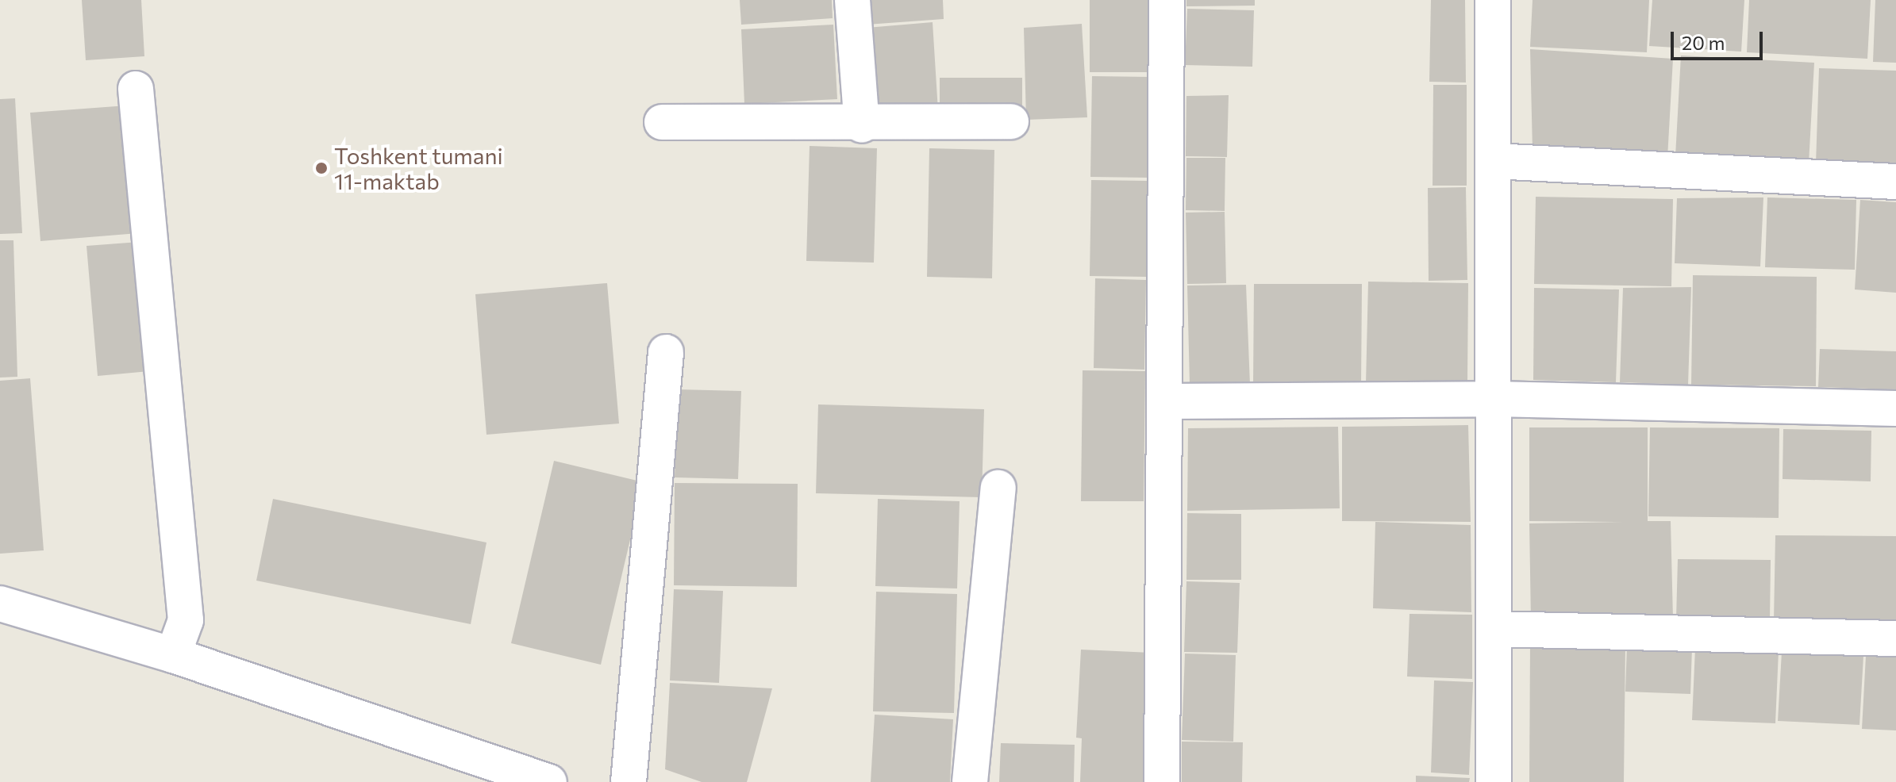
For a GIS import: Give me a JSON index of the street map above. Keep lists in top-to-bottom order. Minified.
{"places":["Toshkent tumani 11-maktab"],"scale_bar":"20 m"}
